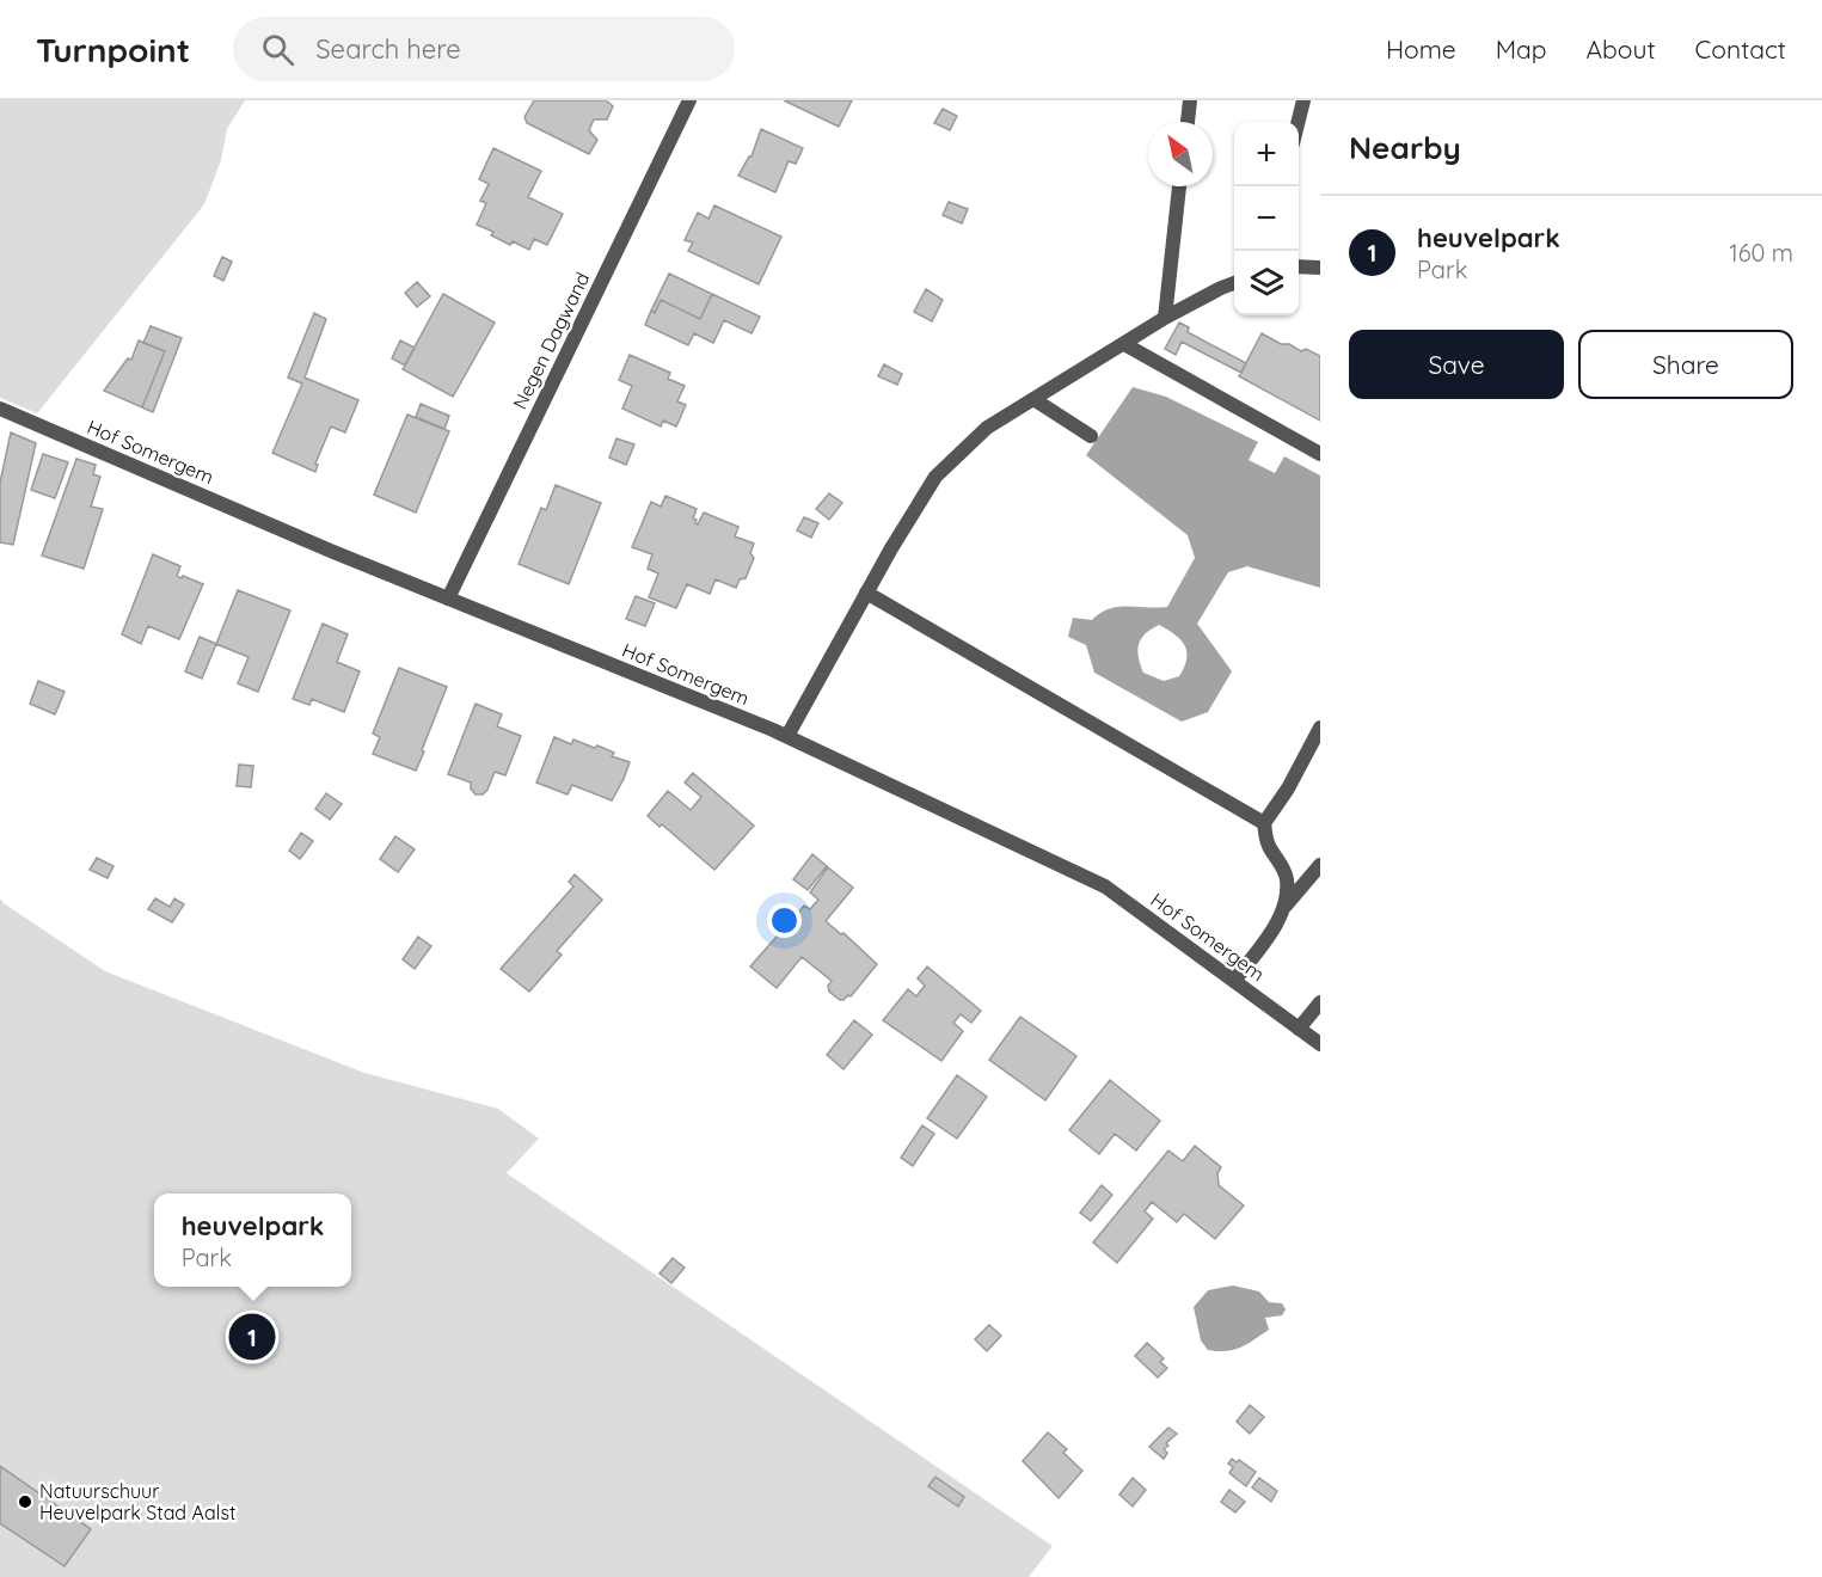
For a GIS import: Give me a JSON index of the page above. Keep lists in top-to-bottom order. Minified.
{"streets":{"street":["Negen Dagwand","Hof Somergem"]},"crossings":[["Negen Dagwand","Hof Somergem"]],"places":["Natuurschuur Heuvelpark Stad Aalst"],"north":"top left","page":{"header":"Turnpoint","search":"Search here","nav":["Home","Map","About","Contact"],"heading":"Nearby","map_buttons":["+","−"],"list":[{"mark":"1","name":"heuvelpark","note":"Park","value":"160 m"}],"buttons":["Save","Share"],"popup":["heuvelpark","Park"],"pins":"1"}}
